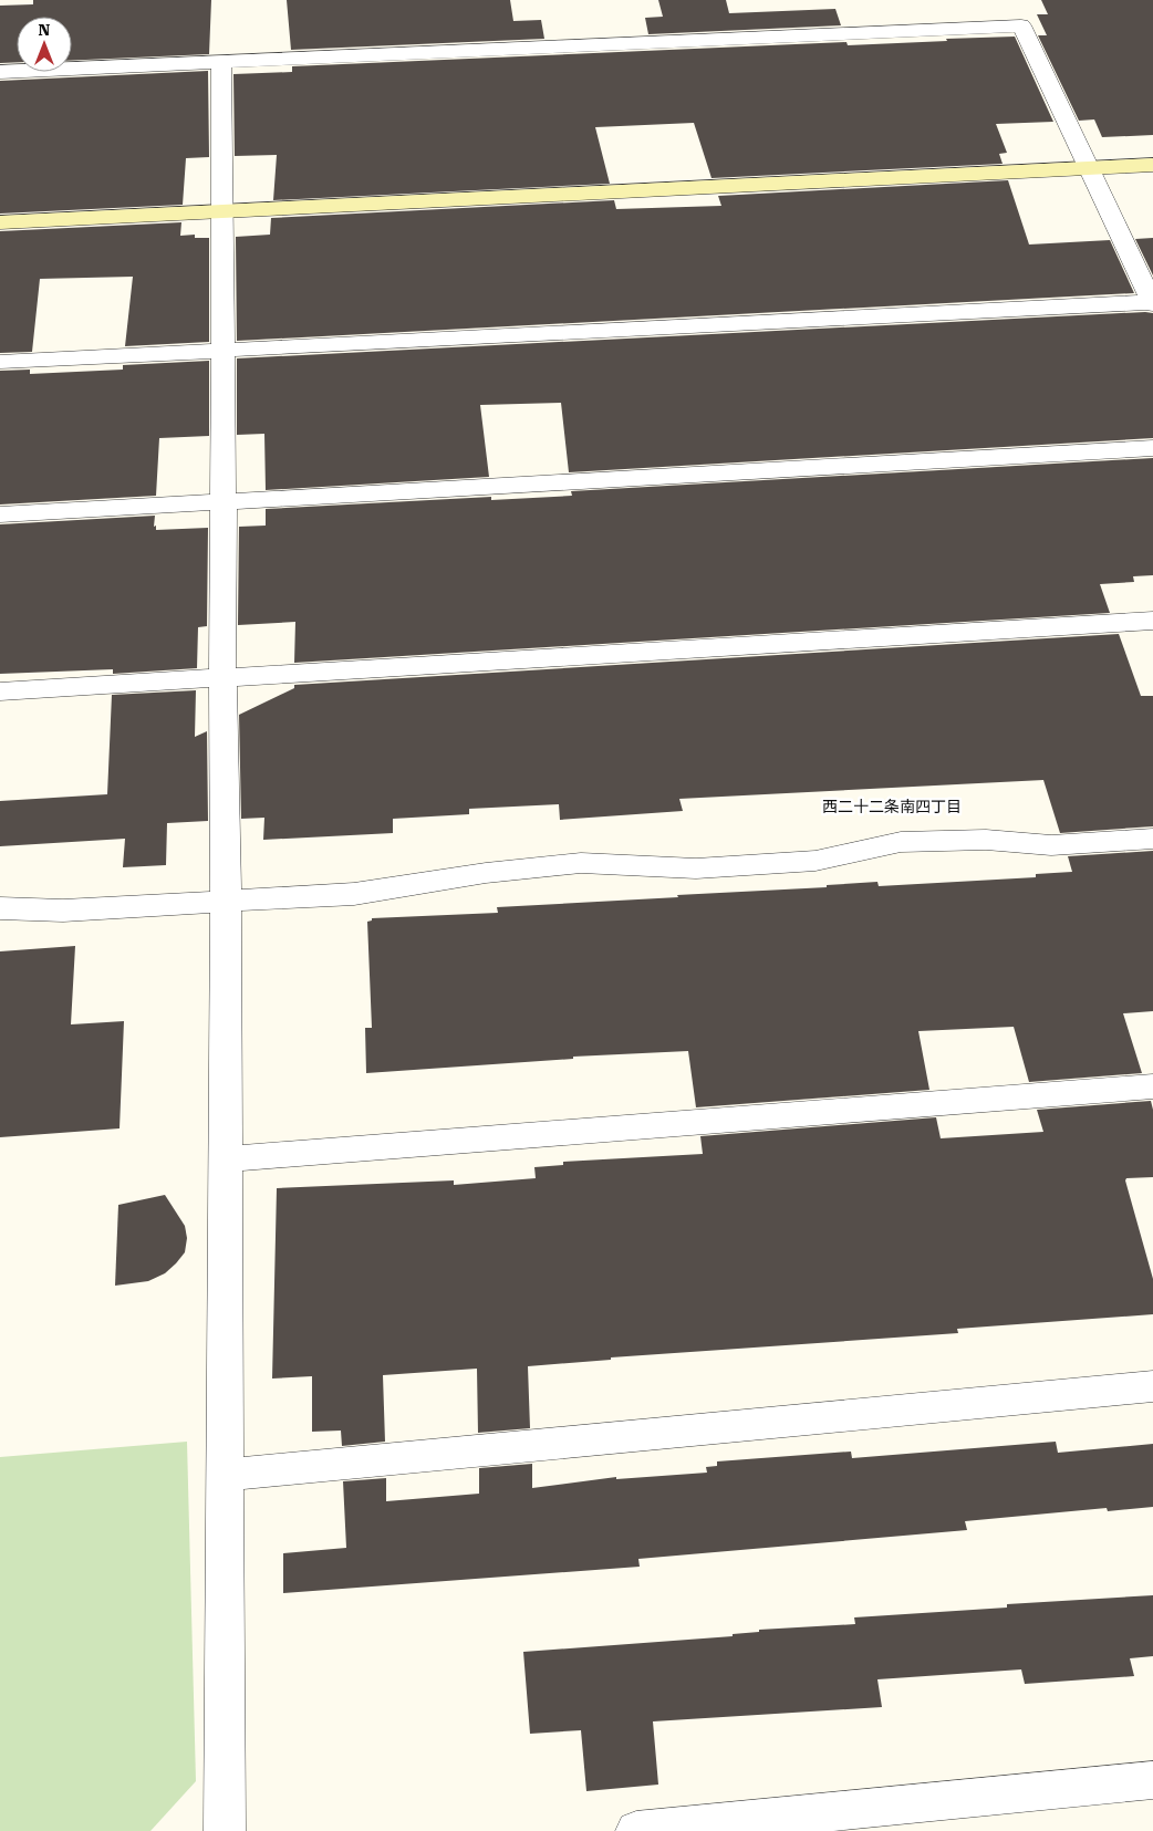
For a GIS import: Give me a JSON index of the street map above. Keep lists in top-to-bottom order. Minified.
{"districts":["西二十二条南四丁目"],"north":"top"}
